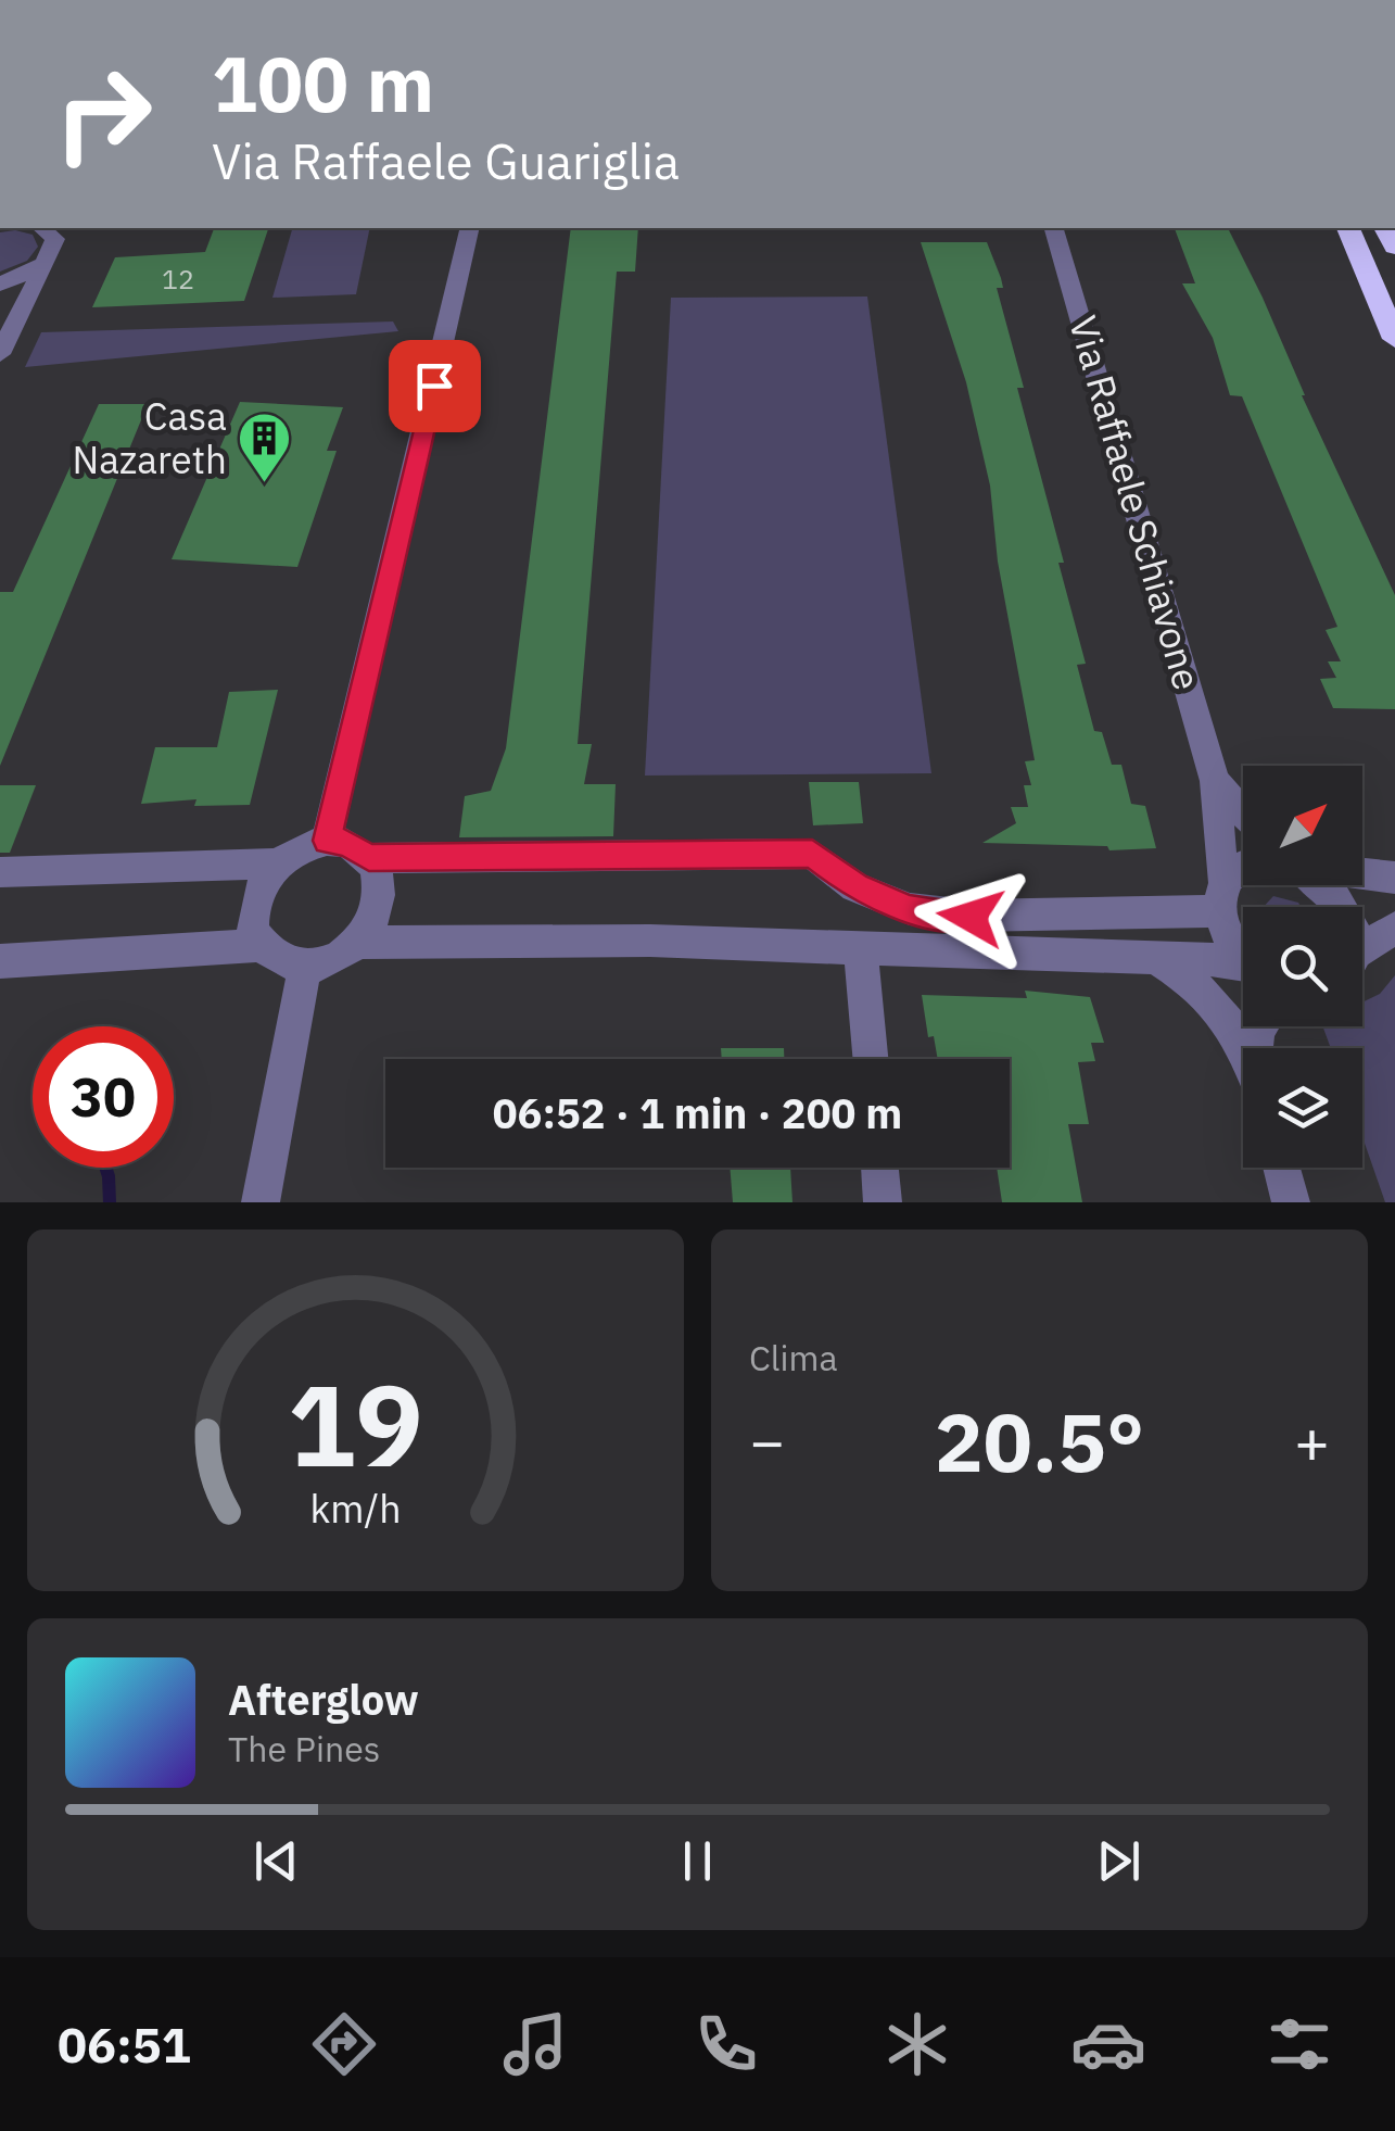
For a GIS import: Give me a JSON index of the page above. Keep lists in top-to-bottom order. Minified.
{"streets":{"street":["Via Raffaele Schiavone"]},"places":{"building":["Casa Nazareth"]},"house_numbers":["12"],"north":"top right","page":{"turn":["100 m","Via Raffaele Guariglia"],"limit":"30","trip":"06:52 · 1 min · 200 m","tile":"Clima","heat":["−","20.5°","+"],"song":["Afterglow","The Pines"],"tabs":"06:51","gauge":["19","km/h"]}}
